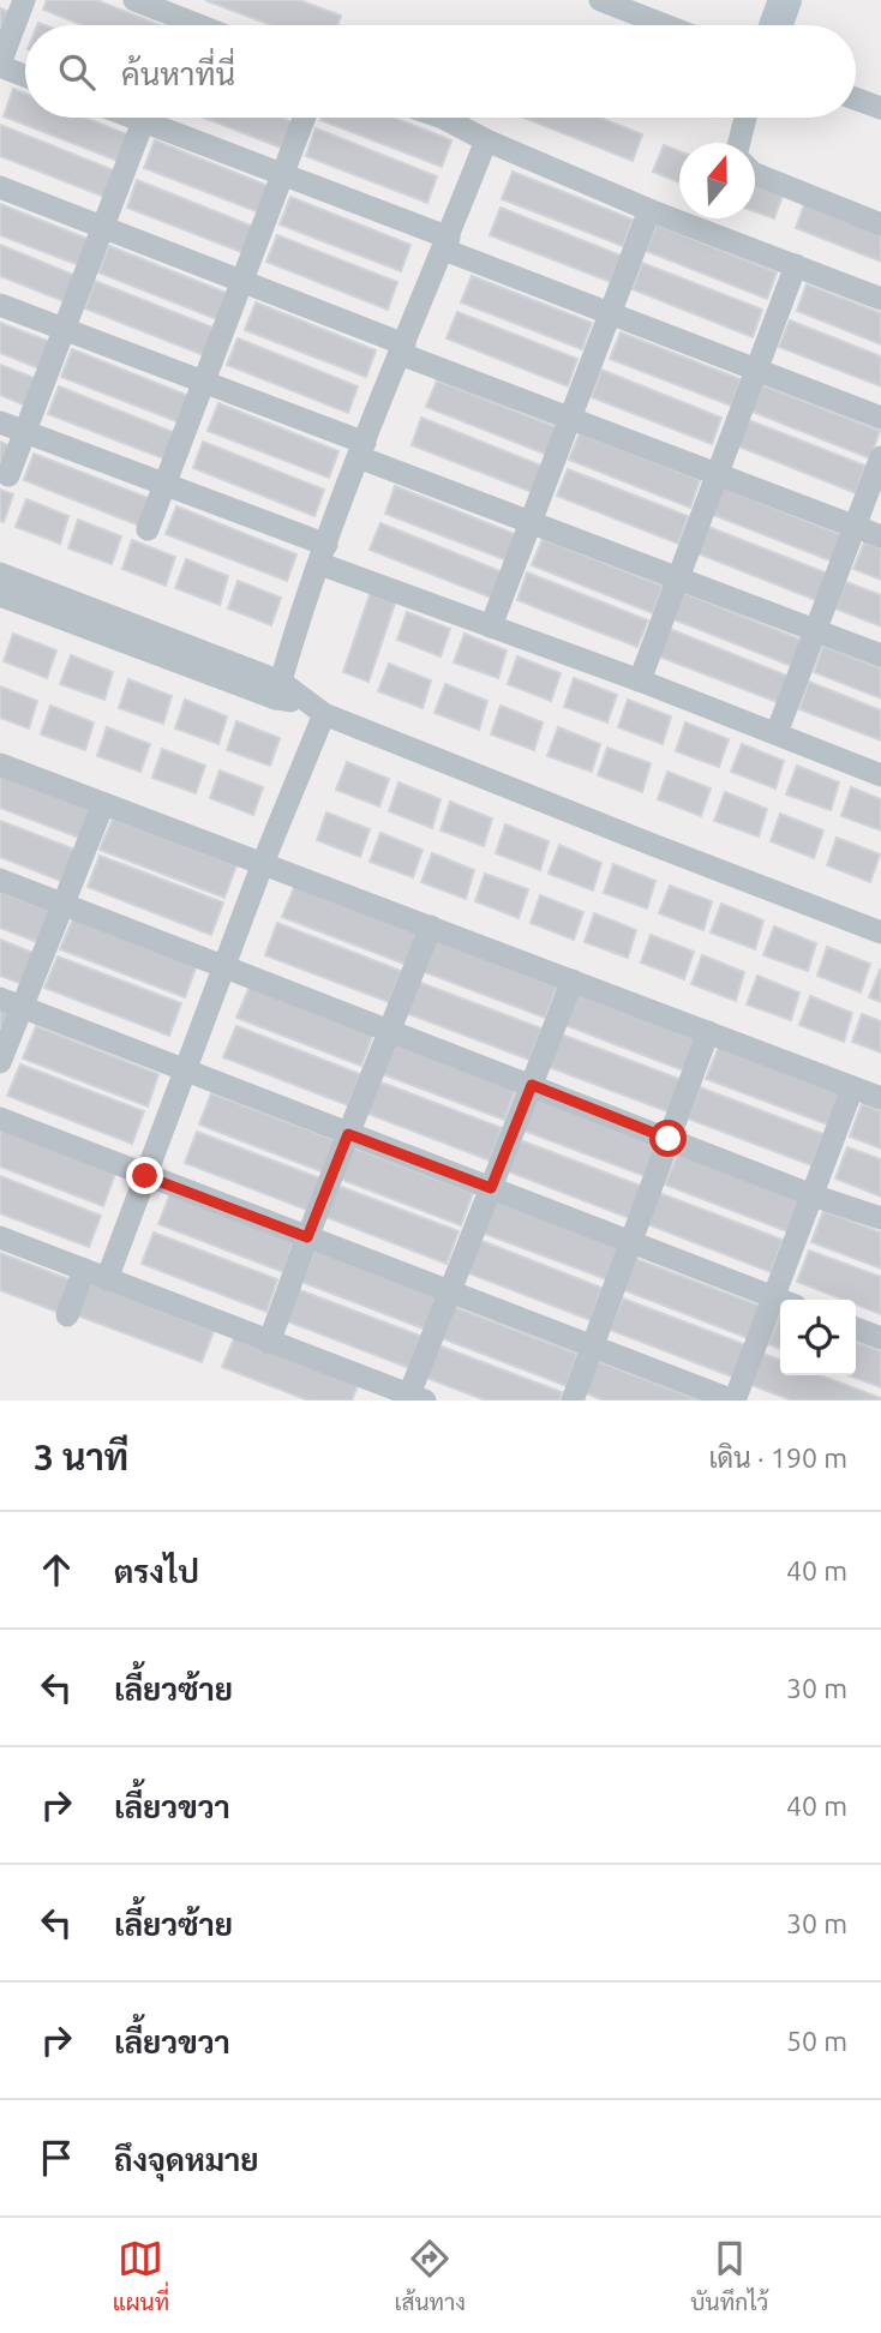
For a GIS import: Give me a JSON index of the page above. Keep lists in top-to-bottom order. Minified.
{"north":"top","page":{"search":"ค้นหาที่นี่","heading":["3 นาที","เดิน · 190 m"],"list":[["ตรงไป","40 m"],["เลี้ยวซ้าย","30 m"],["เลี้ยวขวา","40 m"],["เลี้ยวซ้าย","30 m"],["เลี้ยวขวา","50 m"],"ถึงจุดหมาย"],"nav":["แผนที่","เส้นทาง","บันทึกไว้"]}}
